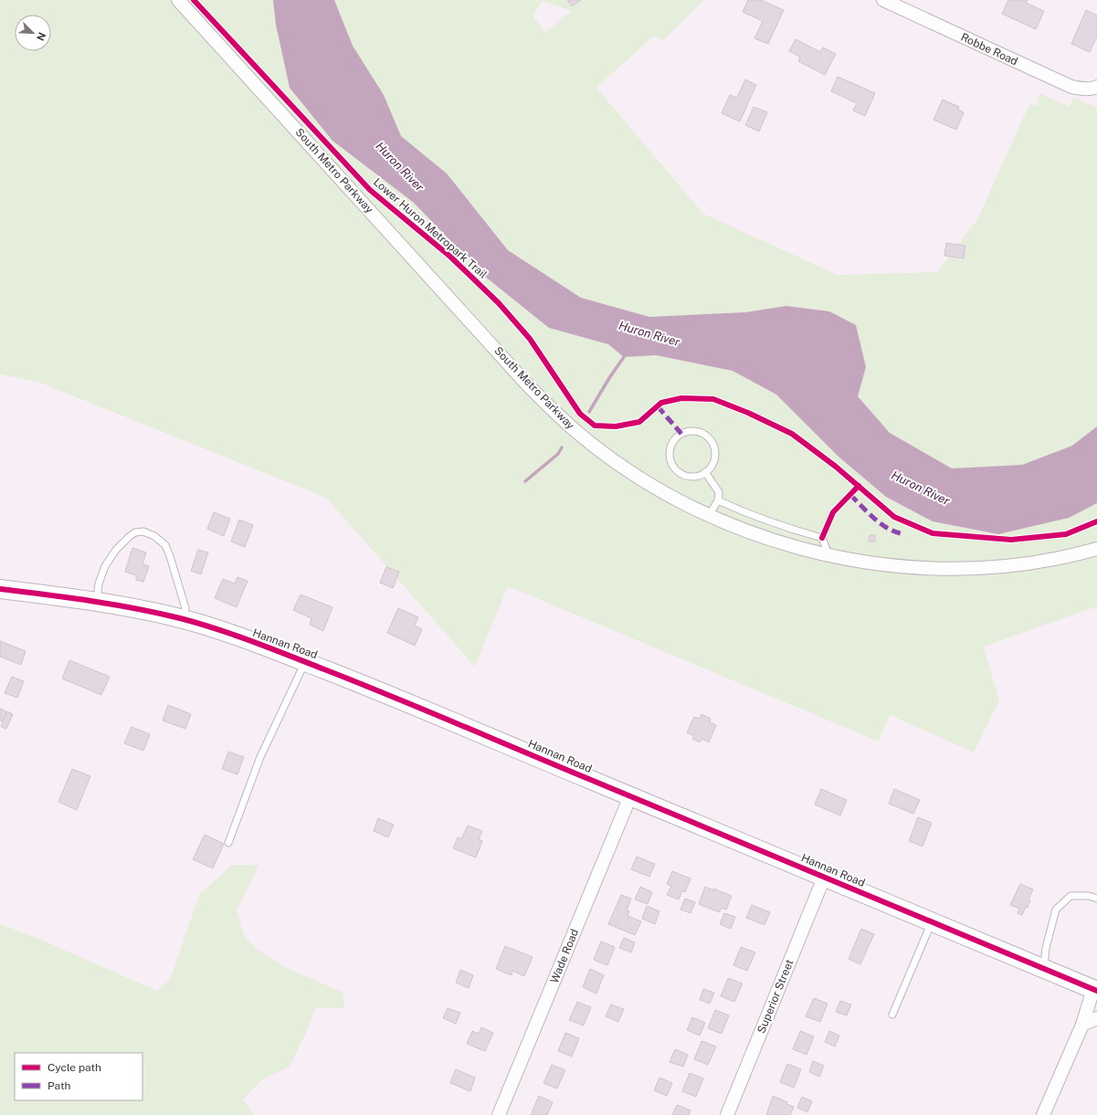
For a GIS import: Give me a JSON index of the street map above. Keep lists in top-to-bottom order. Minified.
{"streets":{"street":["Robbe Road","South Metro Parkway","Hannan Road","Wade Road","Superior Street"],"cycle path":["Lower Huron Metropark Trail"]},"crossings":[["Hannan Road","Wade Road"],["Hannan Road","Superior Street"]],"water":["Huron River"],"legend":["Cycle path","Path"],"north":"bottom right"}
